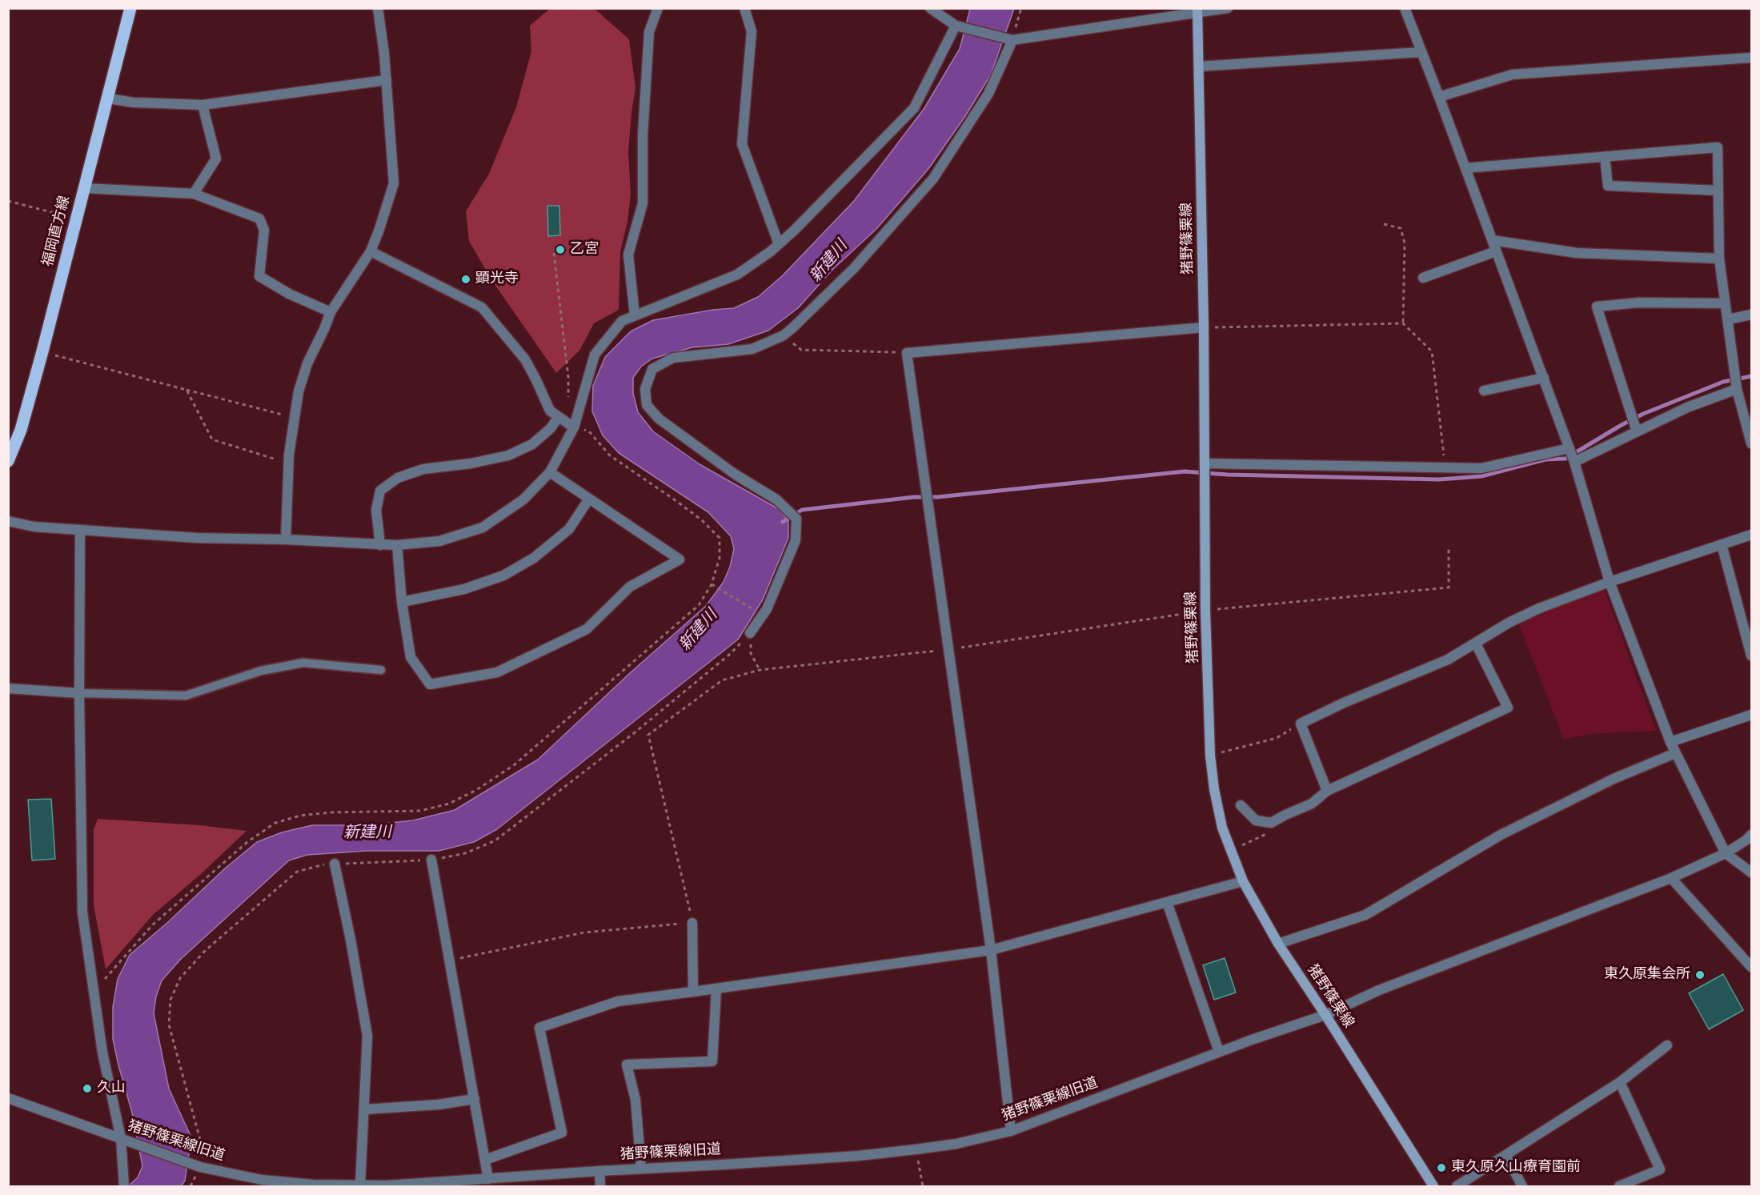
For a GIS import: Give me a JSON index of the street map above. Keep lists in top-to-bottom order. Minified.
{"streets":{"main road":["福岡直方線","猪野篠栗線"],"street":["猪野篠栗線旧道"]},"crossings":[["猪野篠栗線","猪野篠栗線旧道"]],"water":["新建川"],"places":["乙宮","顕光寺","東久原集会所","久山","東久原久山療育園前"]}
